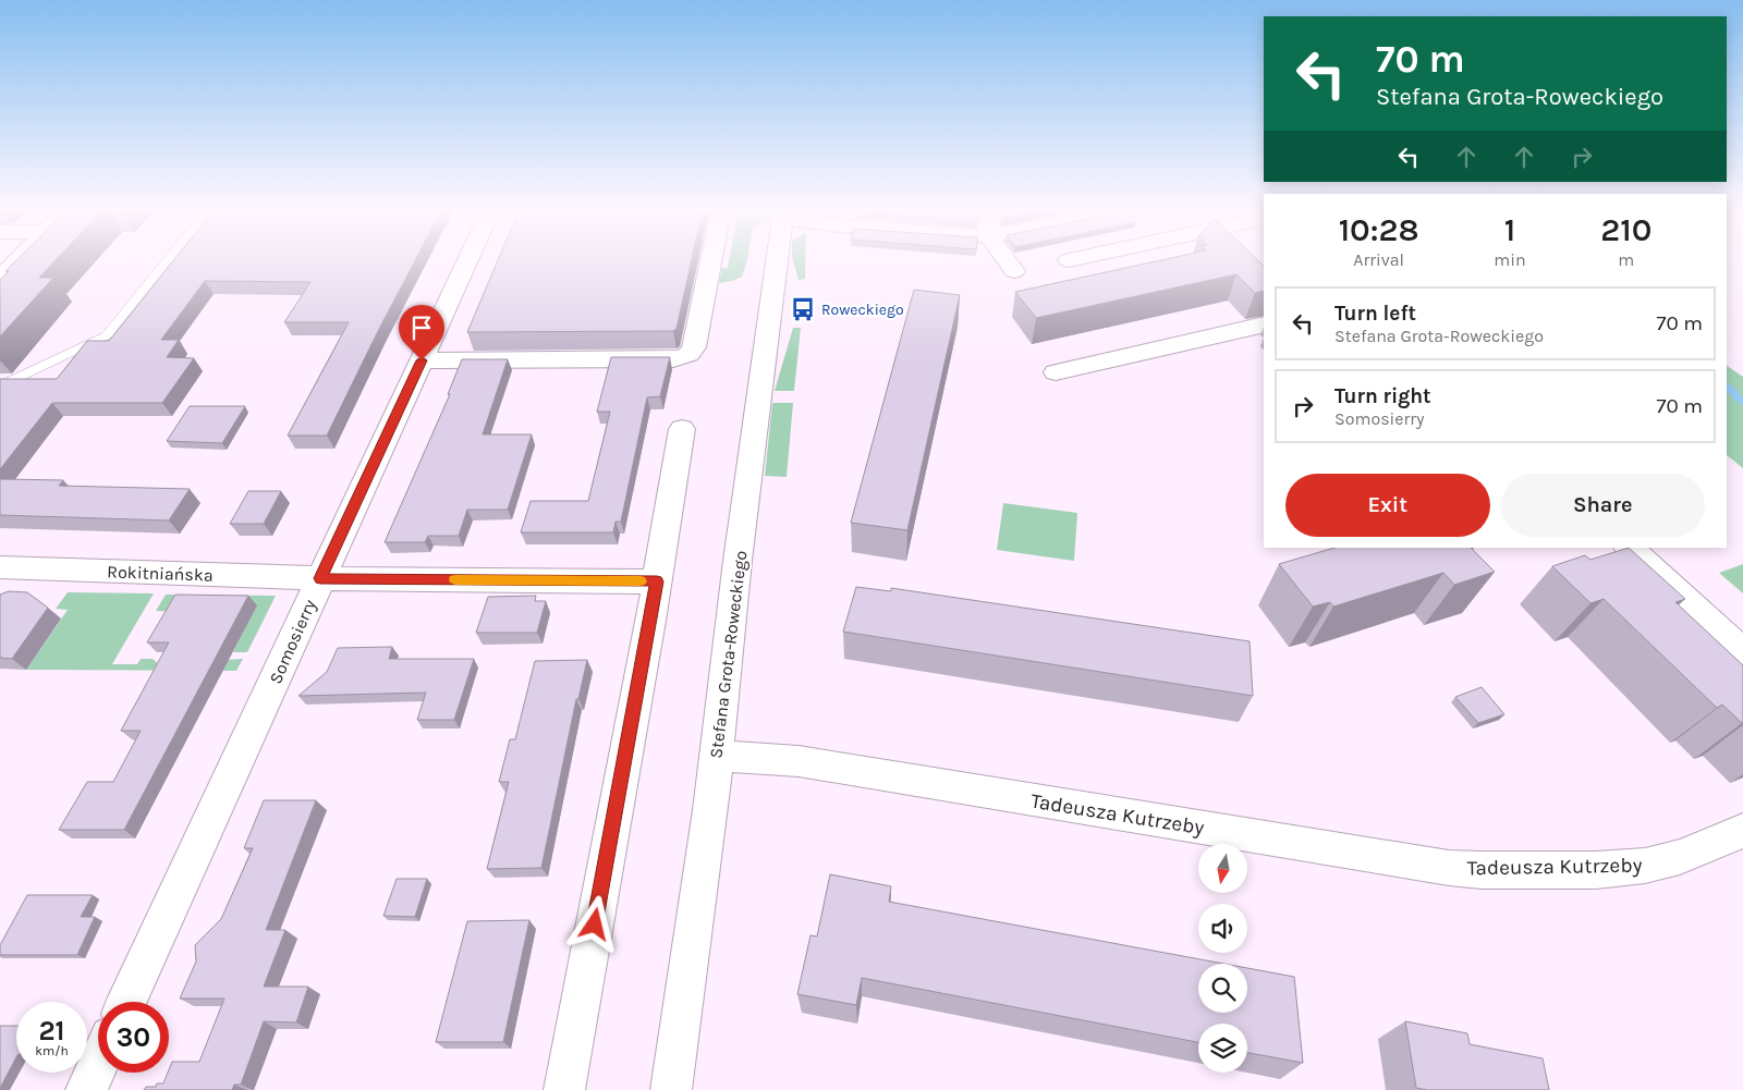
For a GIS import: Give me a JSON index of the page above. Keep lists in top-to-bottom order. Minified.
{"streets":{"street":["Rokitniańska","Somosierry","Stefana Grota-Roweckiego","Tadeusza Kutrzeby"]},"crossings":[["Rokitniańska","Somosierry"],["Stefana Grota-Roweckiego","Tadeusza Kutrzeby"]],"places":{"bus stop":["Roweckiego"]},"north":"bottom","page":{"turn":["70 m","Stefana Grota-Roweckiego"],"eta":["10:28","Arrival","1","min","210","m"],"list":[{"name":"Turn left","note":"Stefana Grota-Roweckiego","value":"70 m"},{"name":"Turn right","note":"Somosierry","value":"70 m"}],"buttons":["Exit","Share"],"speed":"21 km/h","limit":"30"}}
